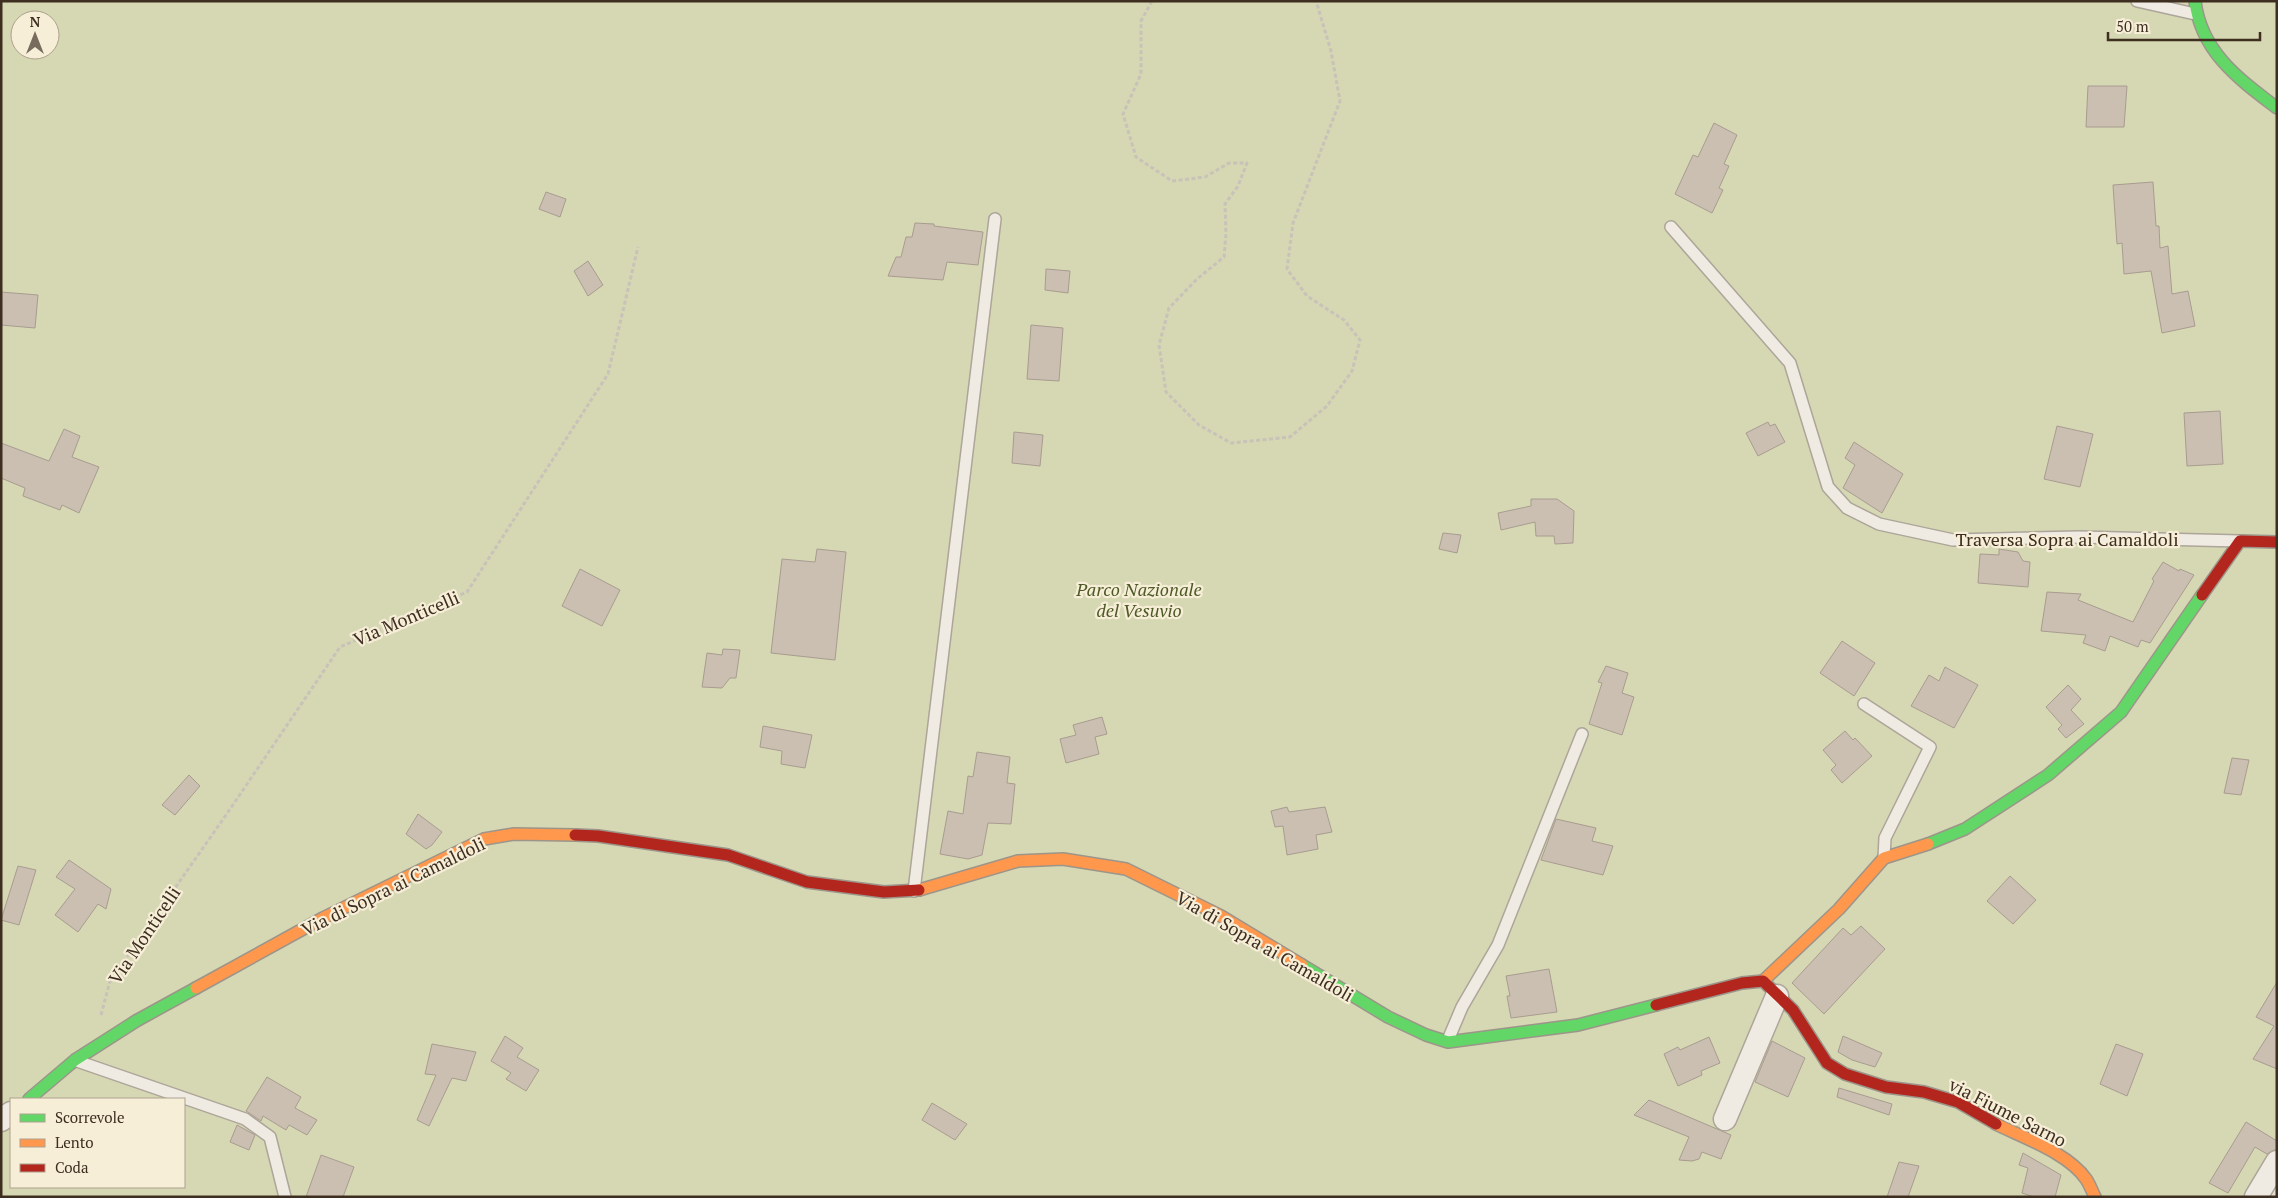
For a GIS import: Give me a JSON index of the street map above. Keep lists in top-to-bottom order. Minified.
{"streets":{"street":["Via di Sopra ai Camaldoli","via Fiume Sarno"],"lane":["Traversa Sopra ai Camaldoli"],"path":["Via Monticelli"]},"crossings":[["Via Monticelli","Via di Sopra ai Camaldoli"],["Via di Sopra ai Camaldoli","via Fiume Sarno"]],"parks":["Parco Nazionale del Vesuvio"],"legend":["Scorrevole","Lento","Coda"],"scale_bar":"50 m","north":"top"}
